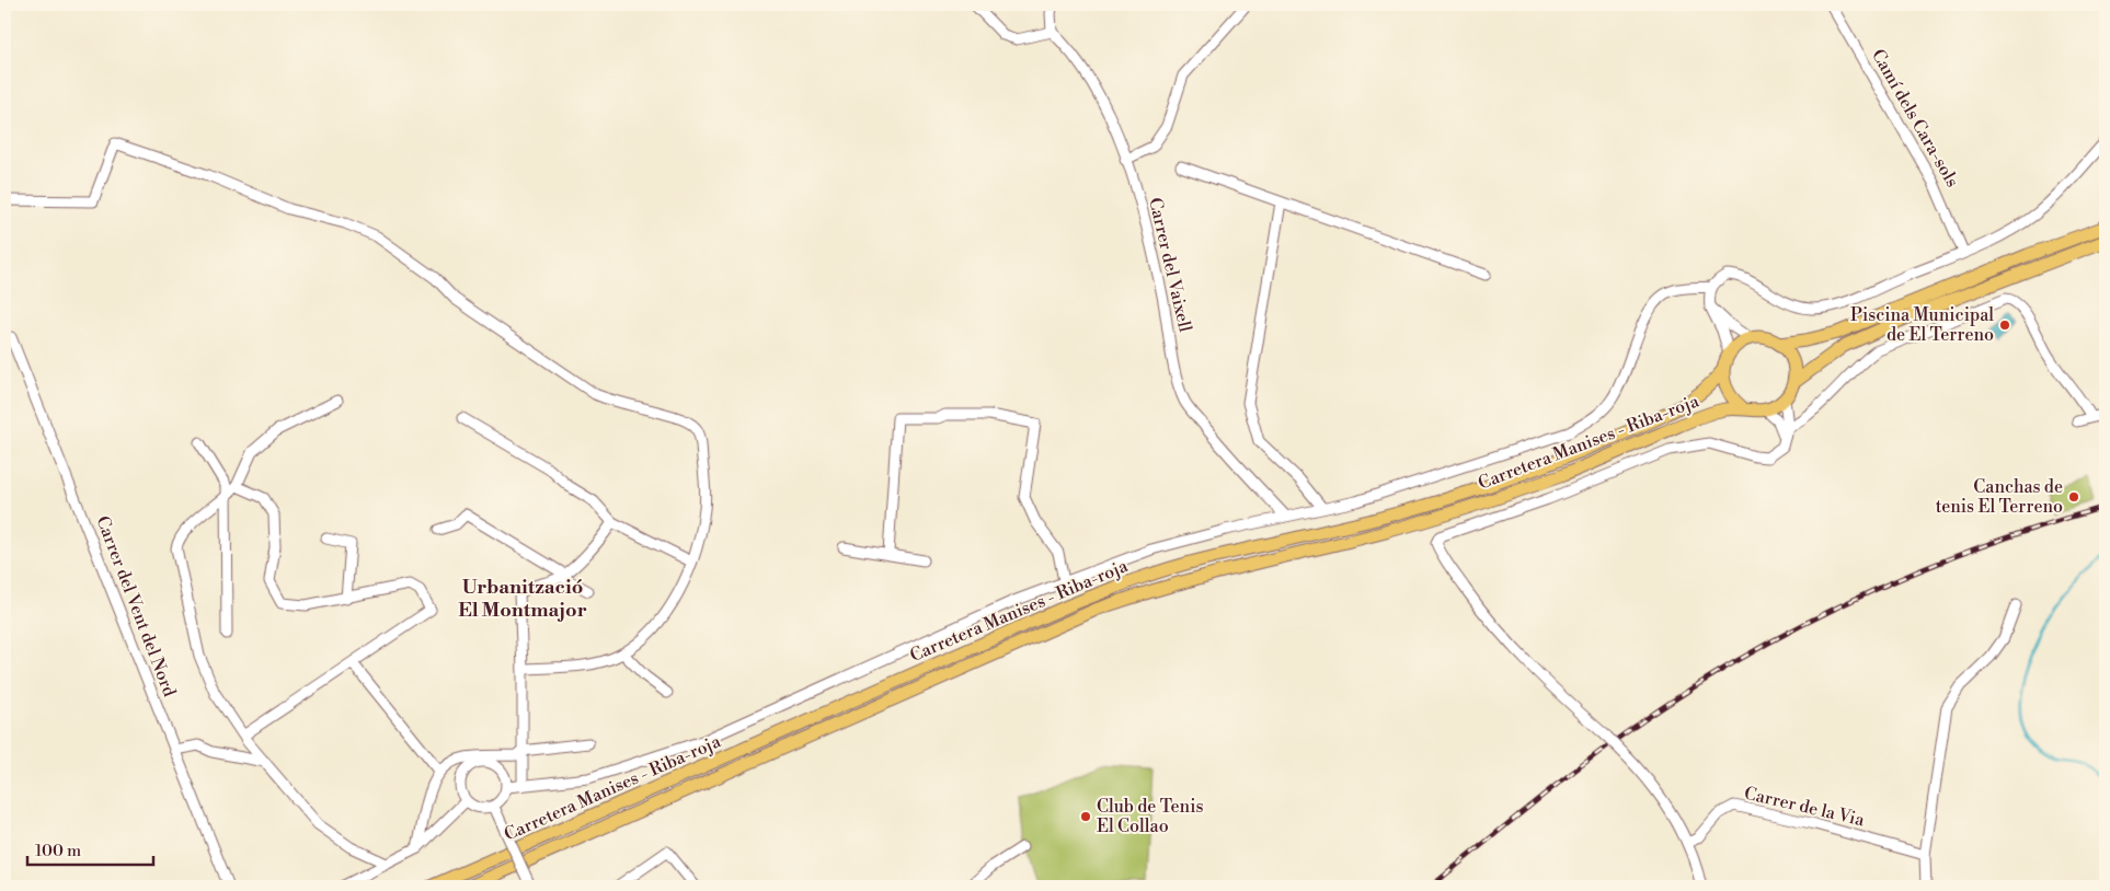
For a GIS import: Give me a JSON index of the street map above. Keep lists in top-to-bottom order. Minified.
{"streets":{"main road":["Carretera Manises - Riba-roja"],"street":["Camí dels Cara-sols","Carrer del Vaixell","Carrer del Vent del Nord","Carrer de la Via"]},"districts":["Urbanització El Montmajor"],"places":["Piscina Municipal de El Terreno","Canchas de tenis El Terreno","Club de Tenis El Collao"],"scale_bar":"100 m"}
